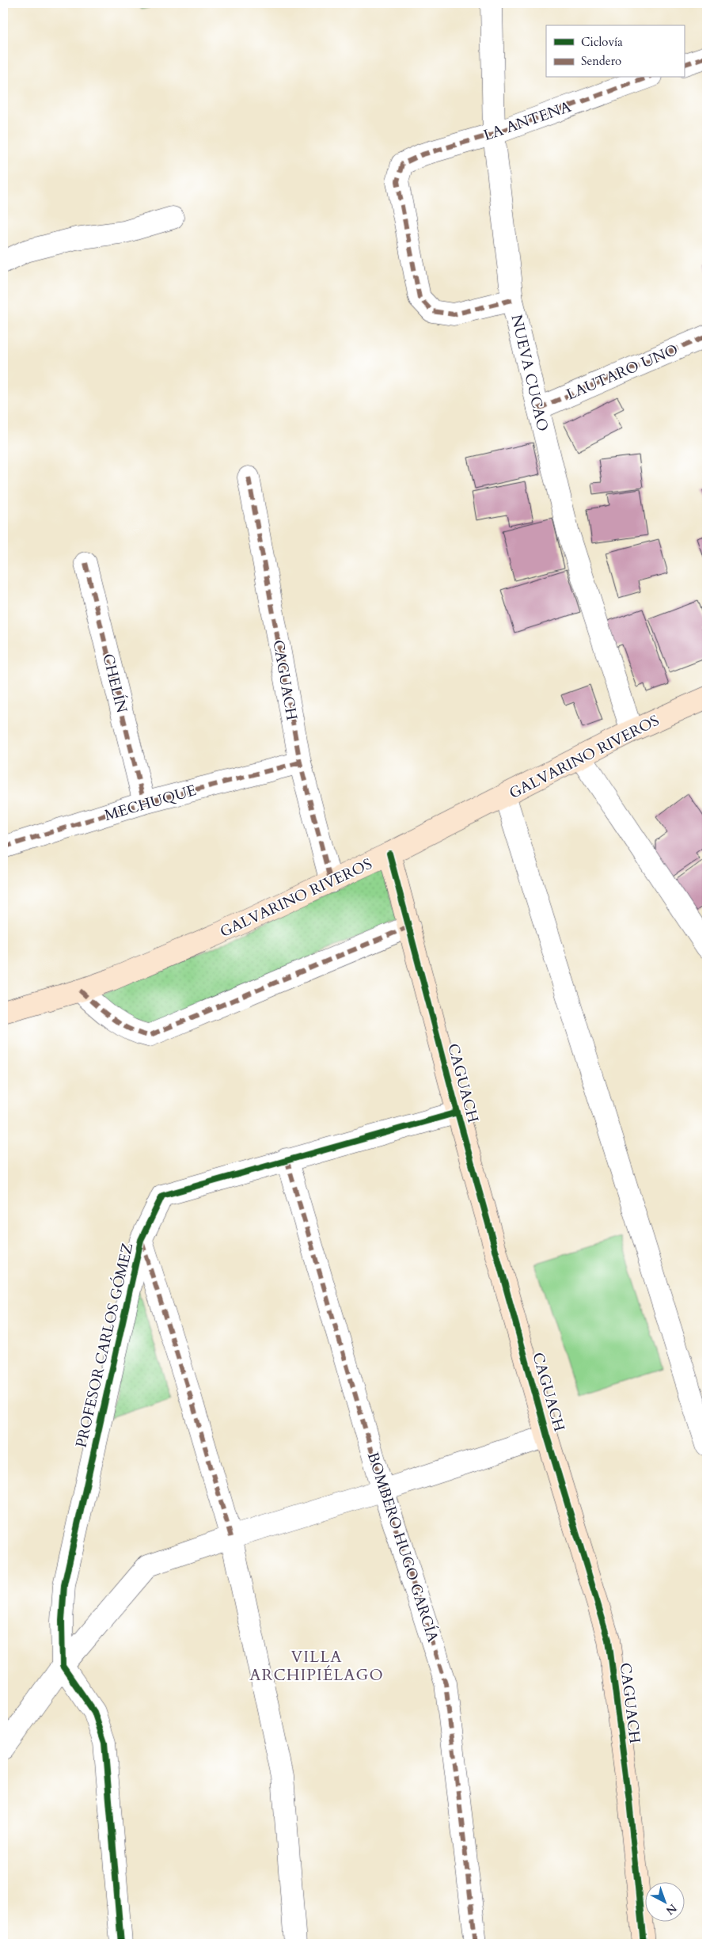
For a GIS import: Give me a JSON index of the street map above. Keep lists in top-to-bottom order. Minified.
{"streets":{"street":["LA ANTENA","LAUTARO UNO","NUEVA CUCAO","CAGUACH","CHELÍN","GALVARINO RIVEROS","MECHUQUE","PROFESOR CARLOS GÓMEZ","BOMBERO HUGO GARCÍA"]},"crossings":[["LA ANTENA","NUEVA CUCAO"],["LAUTARO UNO","NUEVA CUCAO"],["NUEVA CUCAO","GALVARINO RIVEROS"],["CAGUACH","GALVARINO RIVEROS"],["CAGUACH","MECHUQUE"],["CAGUACH","PROFESOR CARLOS GÓMEZ"],["CHELÍN","MECHUQUE"],["PROFESOR CARLOS GÓMEZ","BOMBERO HUGO GARCÍA"]],"districts":["VILLA ARCHIPIÉLAGO"],"legend":["Ciclovía","Sendero"],"north":"bottom right"}
